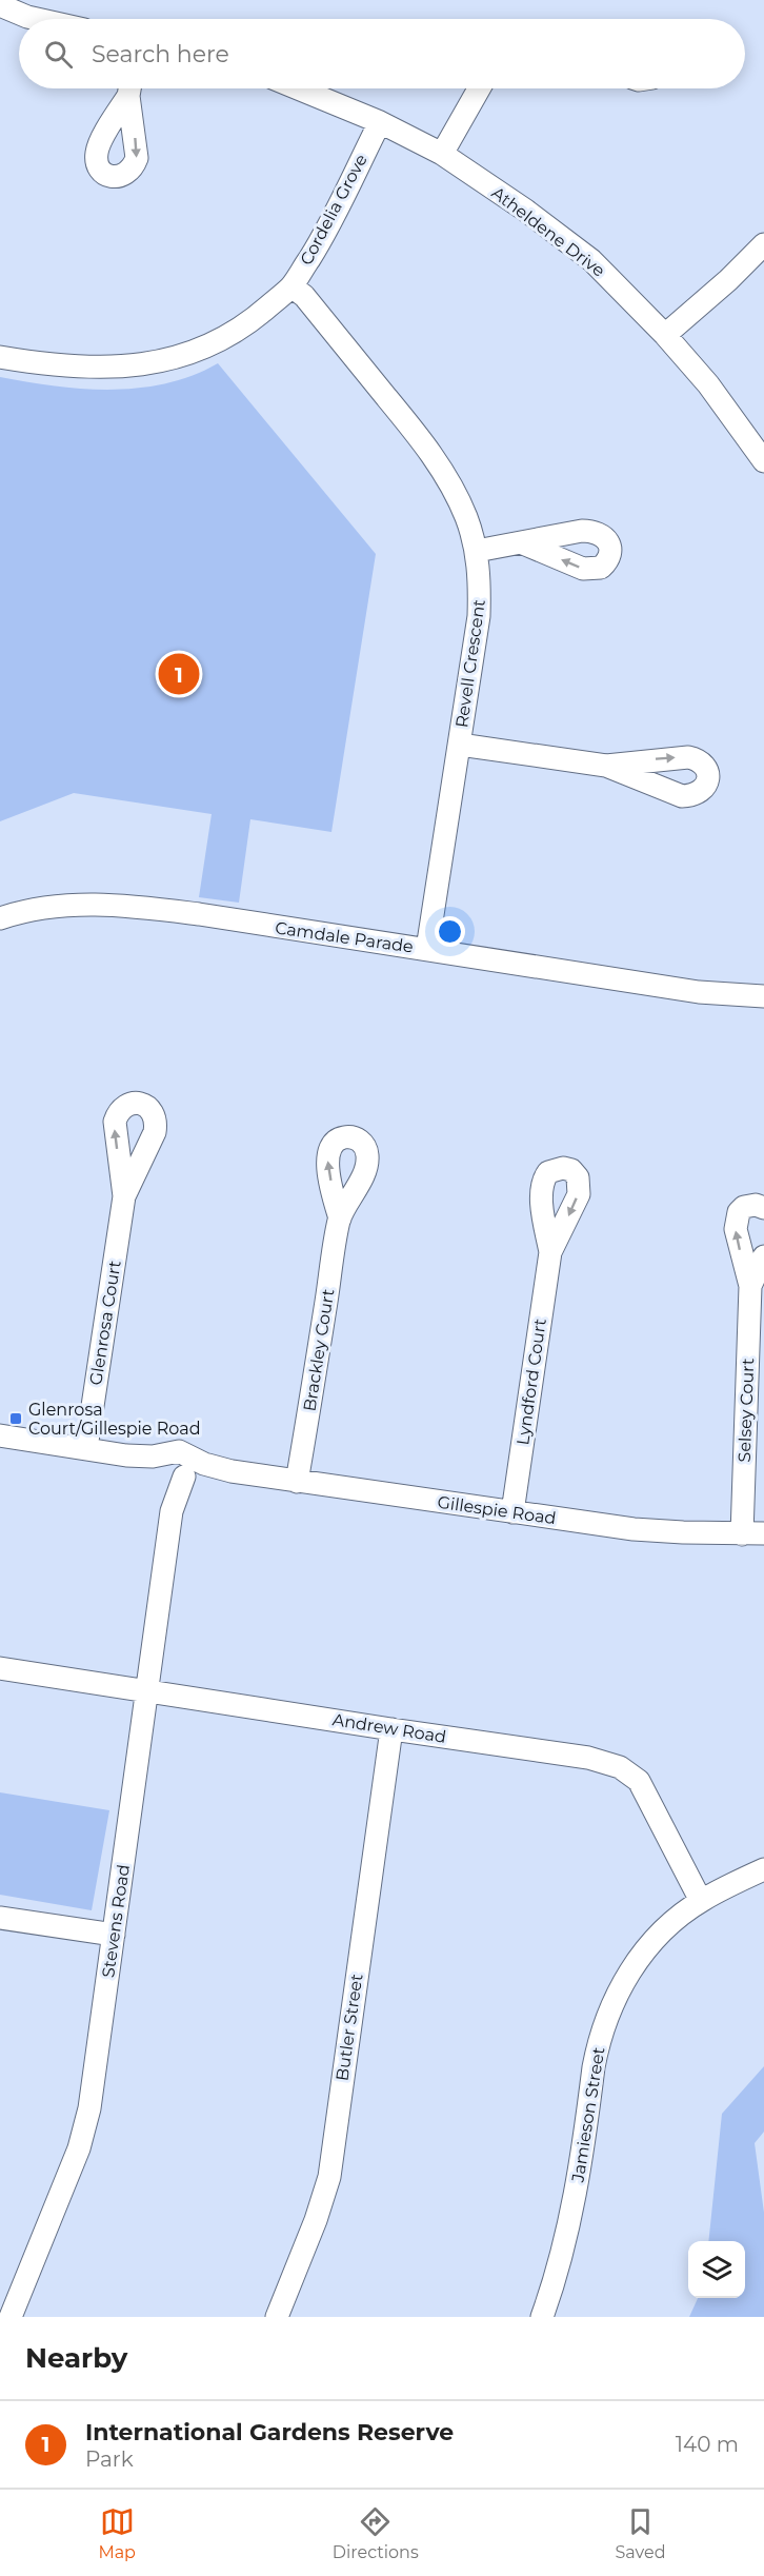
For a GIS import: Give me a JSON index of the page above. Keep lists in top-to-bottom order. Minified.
{"streets":{"street":["Cordelia Grove","Atheldene Drive","Revell Crescent","Camdale Parade","Glenrosa Court","Brackley Court","Lyndford Court","Selsey Court","Gillespie Road","Andrew Road","Stevens Road","Butler Street","Jamieson Street"]},"crossings":[["Cordelia Grove","Atheldene Drive"],["Cordelia Grove","Revell Crescent"],["Revell Crescent","Camdale Parade"],["Glenrosa Court","Gillespie Road"],["Brackley Court","Gillespie Road"],["Lyndford Court","Gillespie Road"],["Selsey Court","Gillespie Road"],["Gillespie Road","Stevens Road"],["Andrew Road","Stevens Road"],["Andrew Road","Butler Street"],["Andrew Road","Jamieson Street"]],"places":{"transit":["Glenrosa Court/Gillespie Road"]},"page":{"search":"Search here","pins":"1","heading":"Nearby","list":[{"mark":"1","name":"International Gardens Reserve","note":"Park","value":"140 m"}],"nav":["Map","Directions","Saved"]}}
